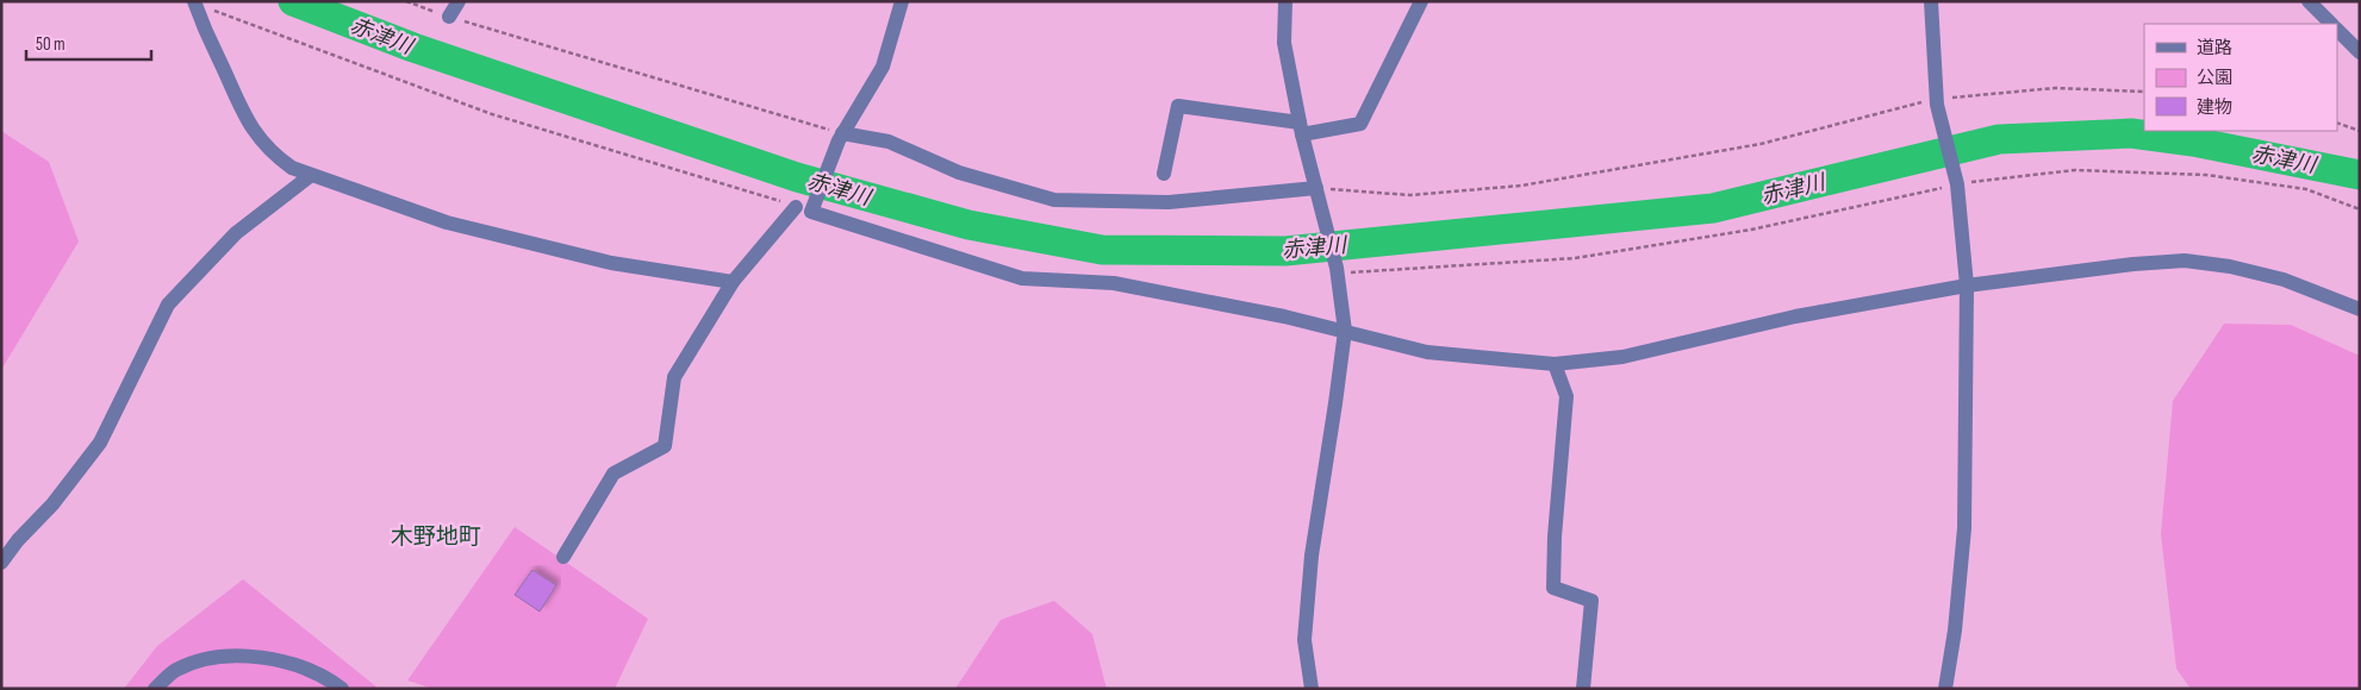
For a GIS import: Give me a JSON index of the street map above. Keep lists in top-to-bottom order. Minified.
{"districts":["木野地町"],"water":["赤津川"],"legend":["道路","公園","建物"],"scale_bar":"50 m"}
